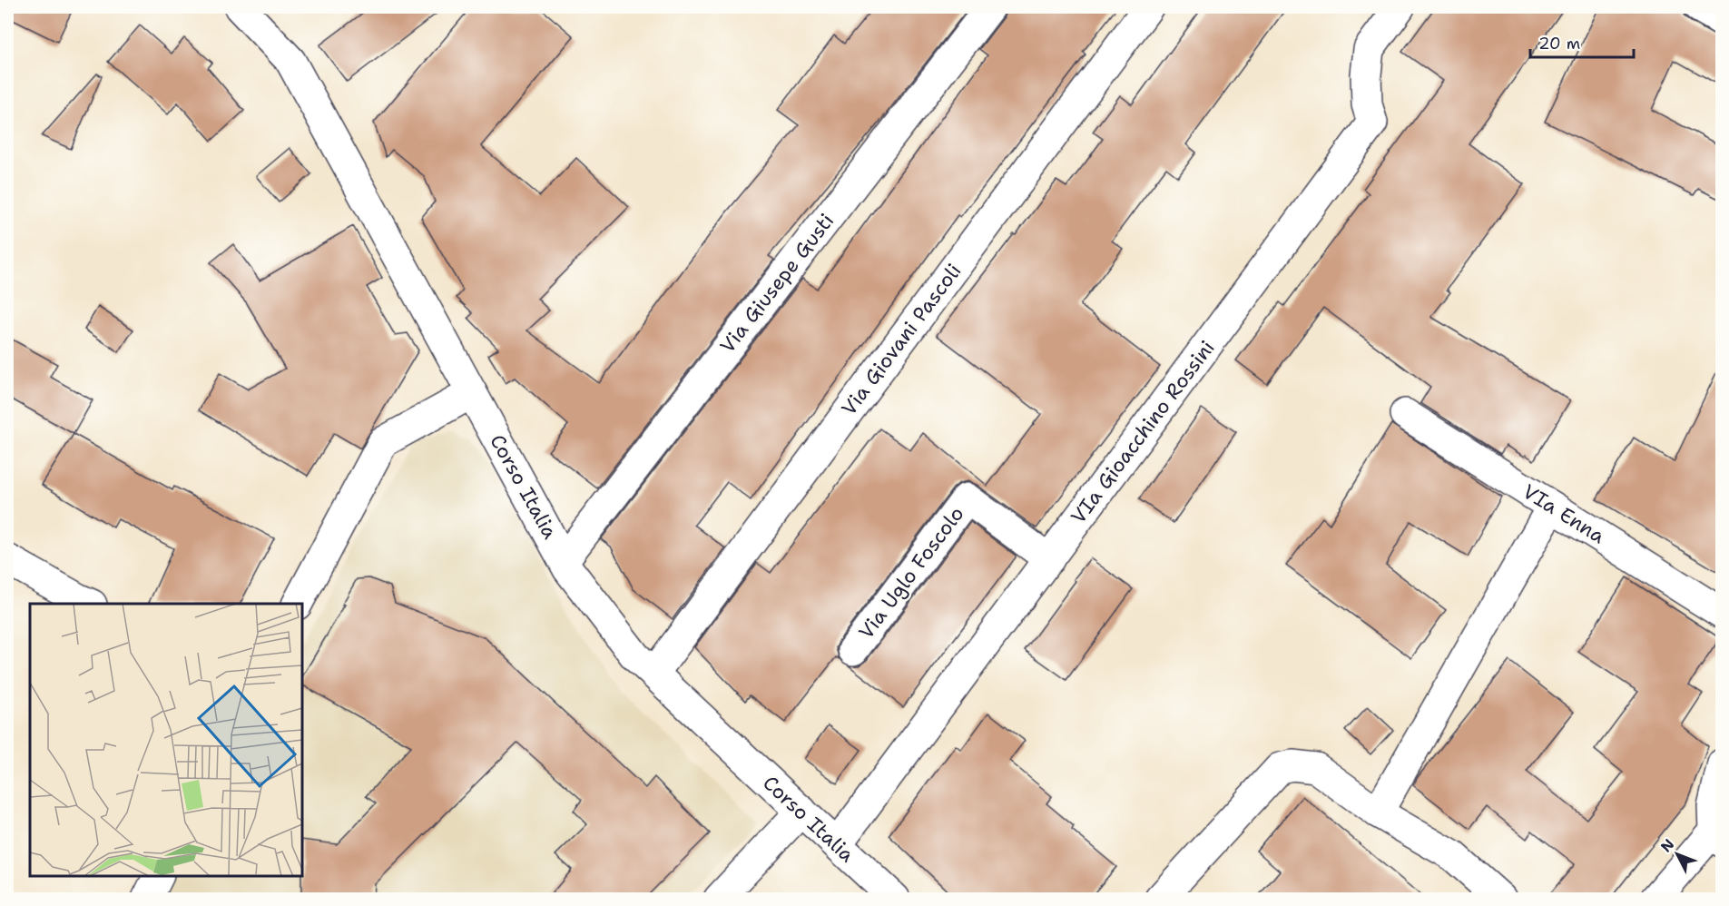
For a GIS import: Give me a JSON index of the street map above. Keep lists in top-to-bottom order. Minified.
{"streets":{"street":["Via Giusepe Gusti","Via Giovani Pascoli","VIa Gioacchino Rossini","Corso Italia","VIa Enna","Via Uglo Foscolo"]},"crossings":[["Via Giusepe Gusti","Corso Italia"],["Via Giovani Pascoli","Corso Italia"],["VIa Gioacchino Rossini","Corso Italia"],["VIa Gioacchino Rossini","Via Uglo Foscolo"]],"scale_bar":"20 m","north":"top left"}
